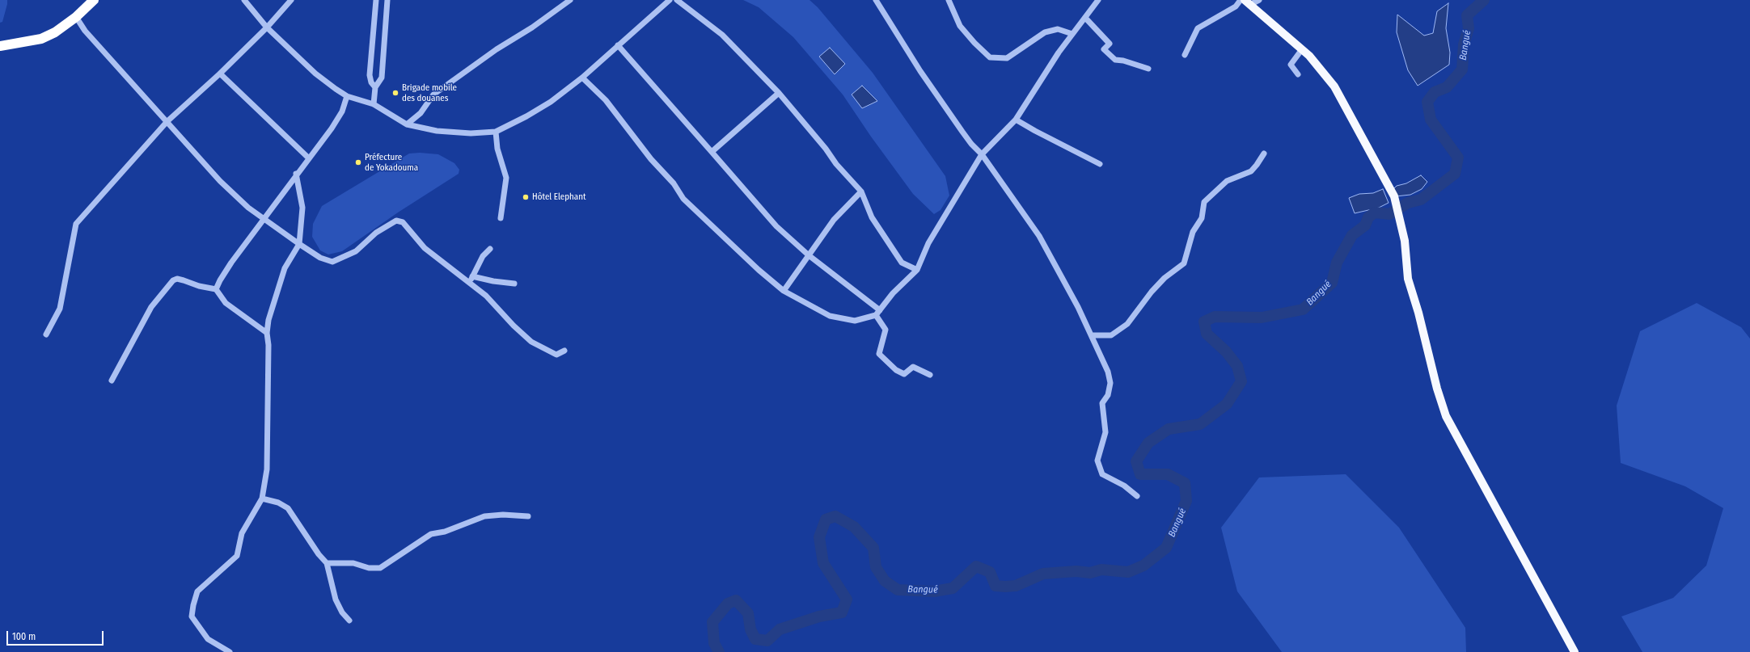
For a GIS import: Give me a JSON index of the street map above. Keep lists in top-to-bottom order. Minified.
{"water":["Bangué"],"places":["Brigade mobile des douanes","Préfecture de Yokadouma","Hôtel Elephant"],"scale_bar":"100 m"}
